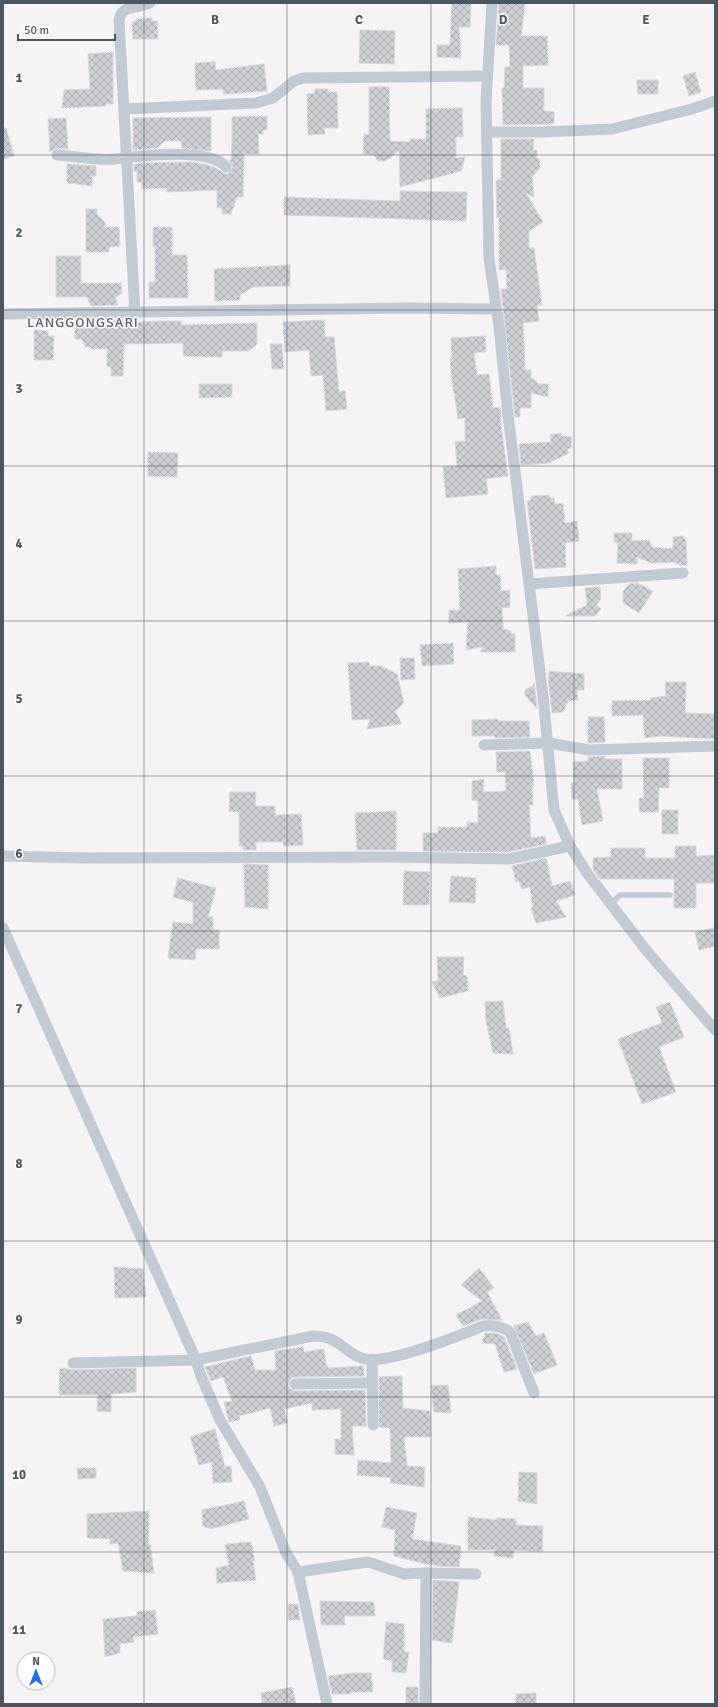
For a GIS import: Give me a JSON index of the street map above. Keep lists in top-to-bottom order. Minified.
{"districts":["LANGGONGSARI"],"scale_bar":"50 m","north":"top","grid":{"columns":["B","C","D","E"],"rows":["1","2","3","4","5","6","7","8","9","10","11"]}}
